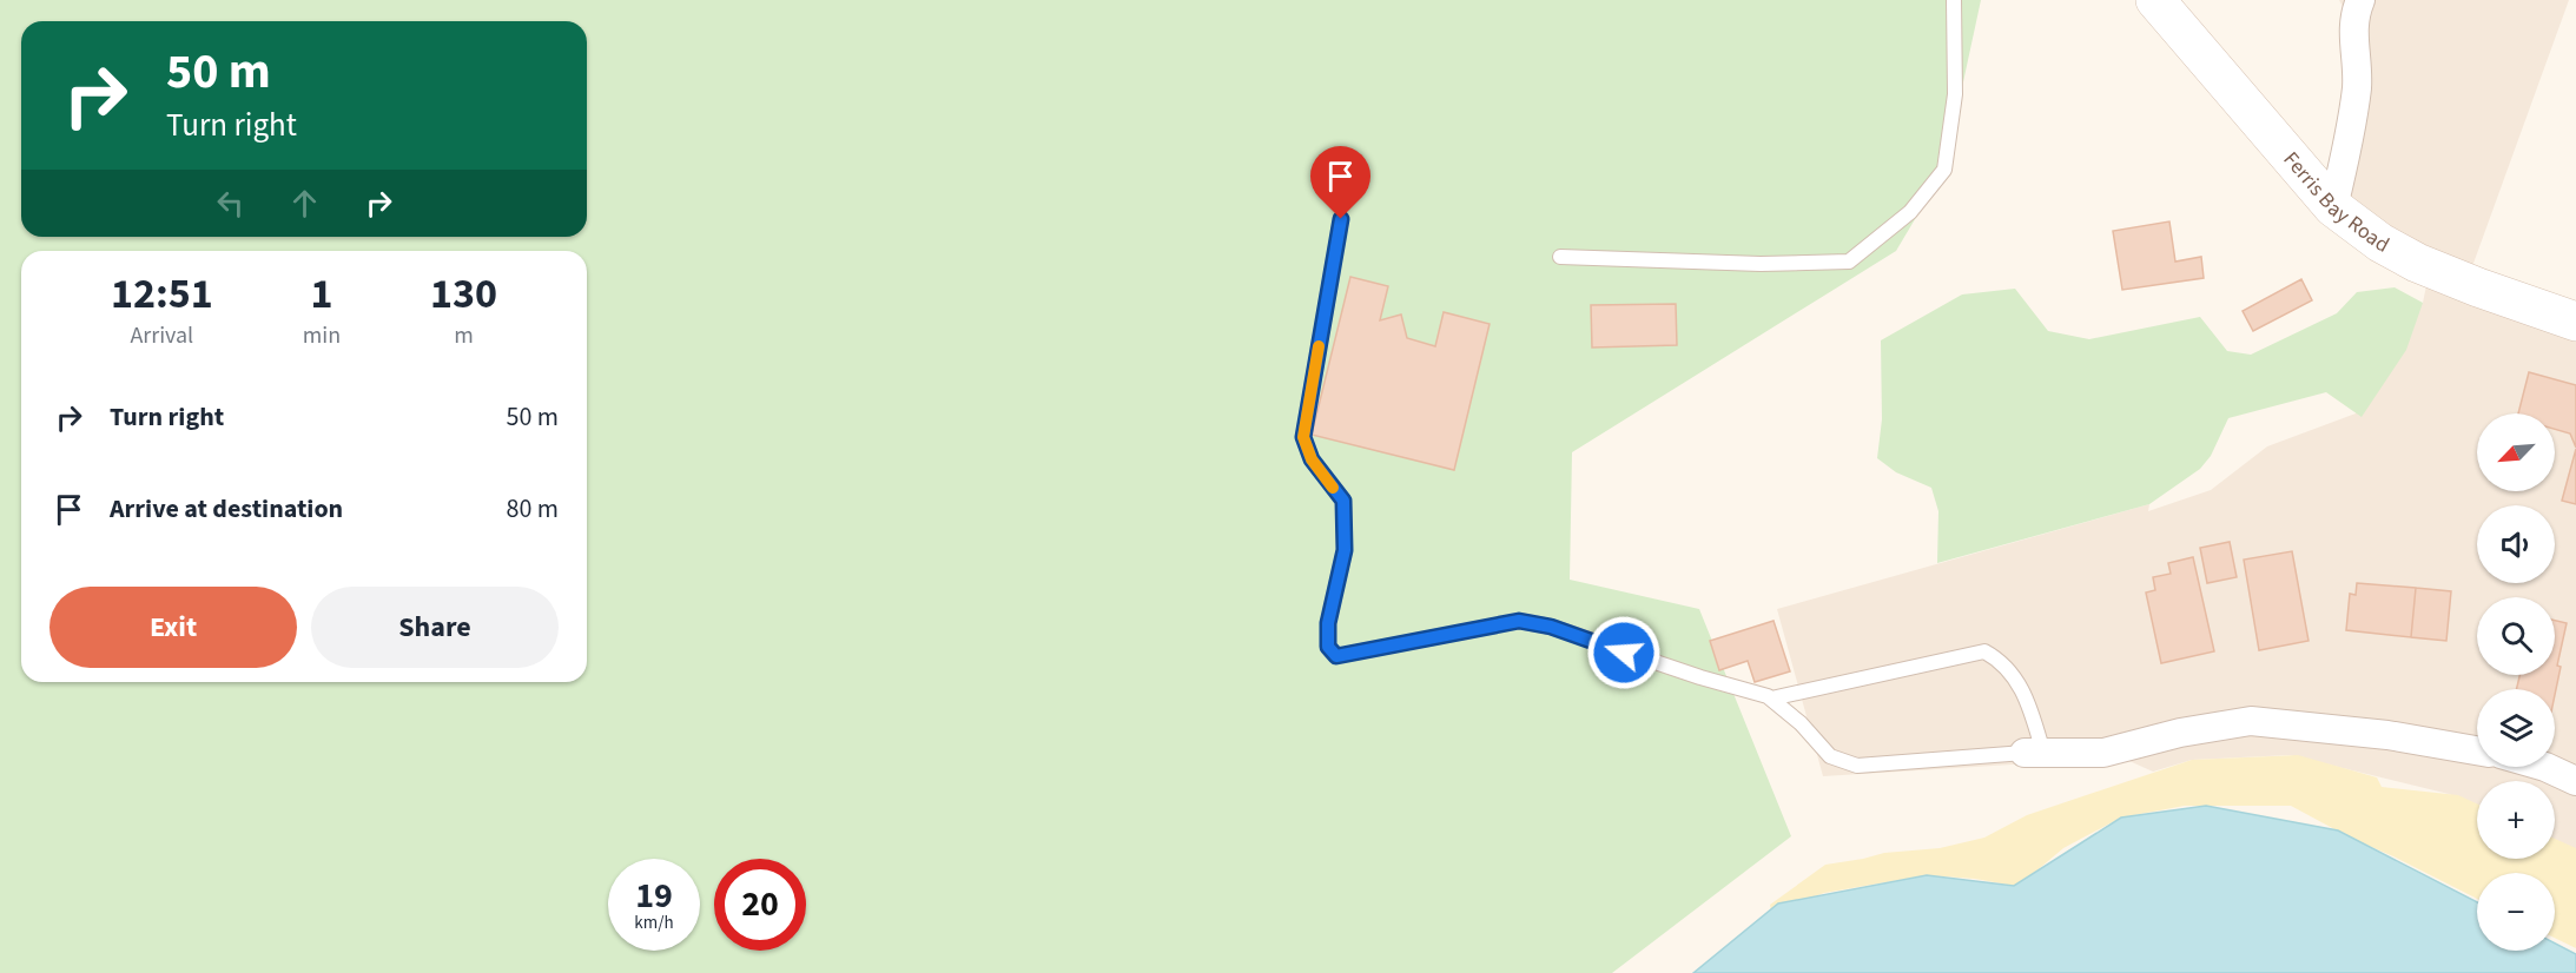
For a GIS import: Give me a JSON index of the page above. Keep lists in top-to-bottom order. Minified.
{"streets":{"main road":["Ferris Bay Road"]},"north":"bottom left","page":{"turn":["50 m","Turn right"],"eta":["12:51","Arrival","1","min","130","m"],"list":[{"name":"Turn right","value":"50 m"},{"name":"Arrive at destination","value":"80 m"}],"map_buttons":["+","−"],"buttons":["Exit","Share"],"speed":"19 km/h","limit":"20"}}
